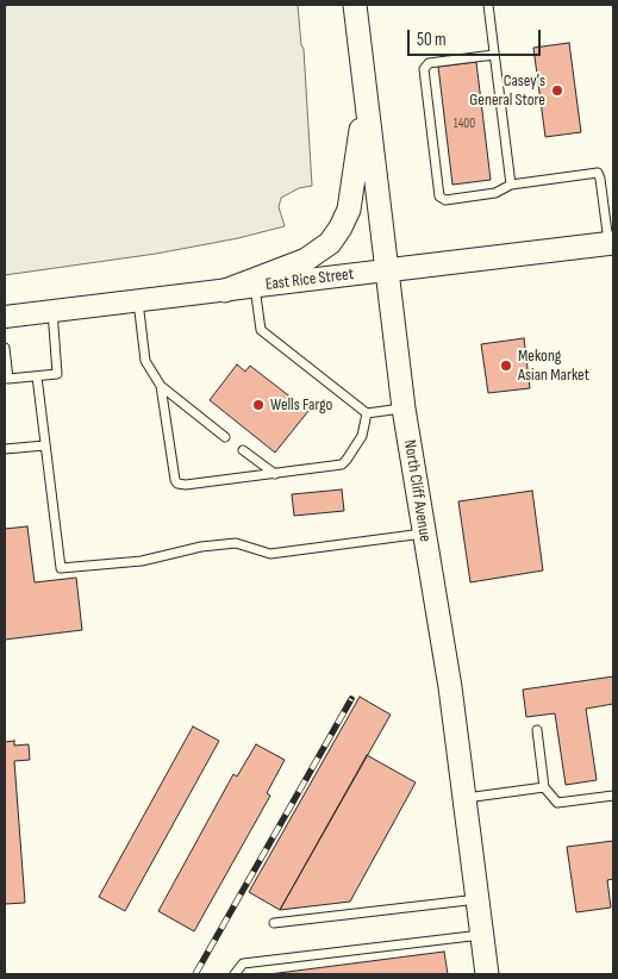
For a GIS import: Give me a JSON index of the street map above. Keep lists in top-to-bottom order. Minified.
{"streets":{"main road":["East Rice Street","North Cliff Avenue"]},"crossings":[["East Rice Street","North Cliff Avenue"]],"places":["Casey's General Store","Mekong Asian Market","Wells Fargo"],"house_numbers":["1400"],"scale_bar":"50 m"}
